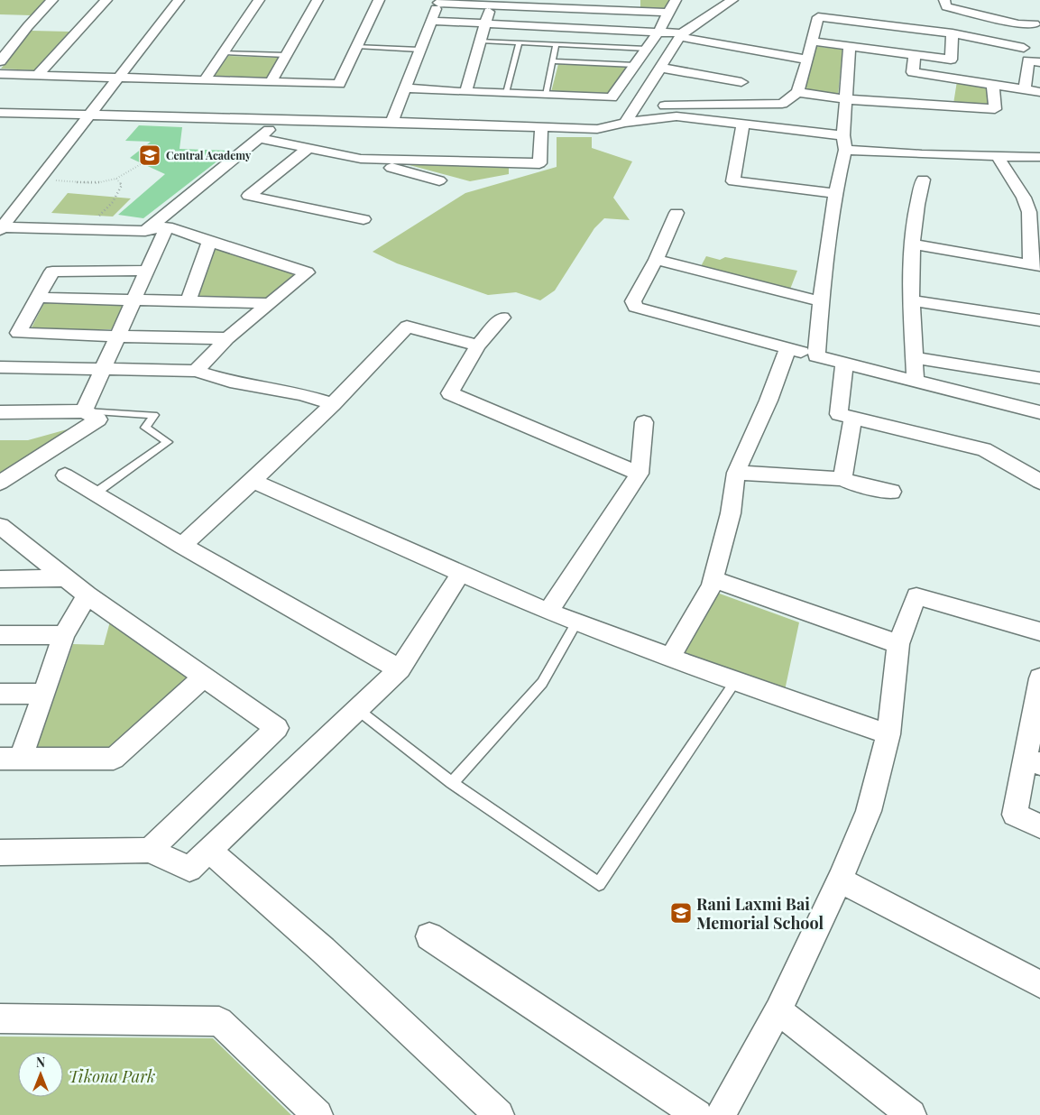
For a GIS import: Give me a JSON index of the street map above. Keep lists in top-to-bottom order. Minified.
{"parks":["Tikona Park"],"places":{"school or university":["Central Academy","Rani Laxmi Bai Memorial School"]},"north":"top"}
